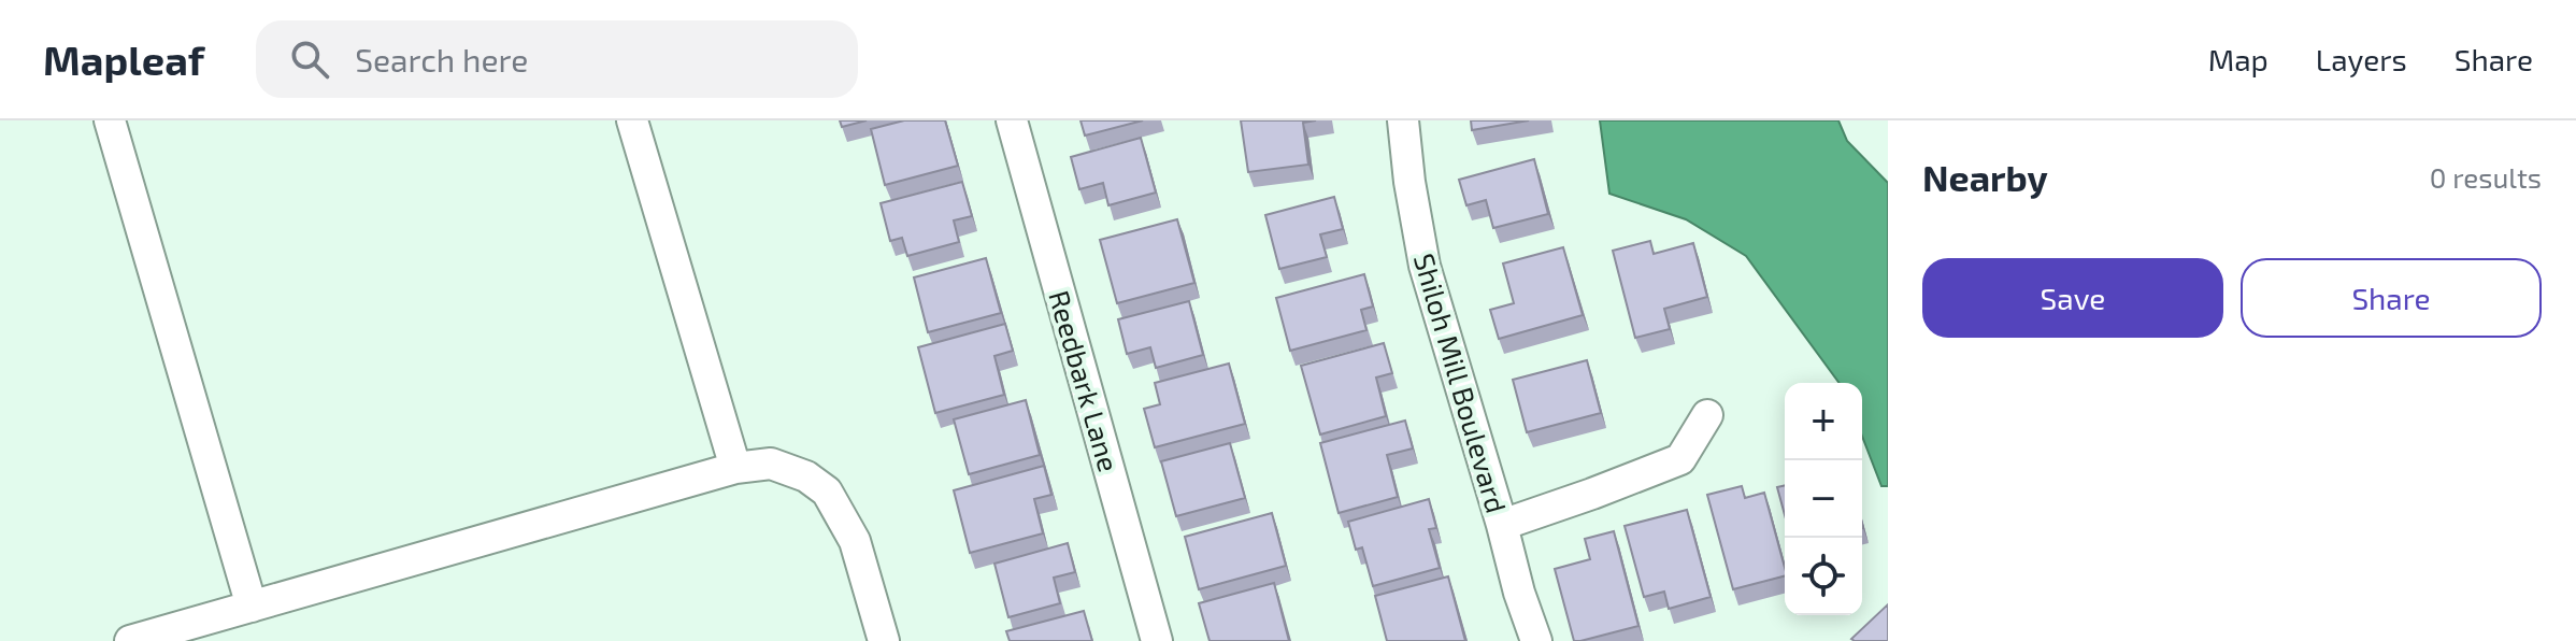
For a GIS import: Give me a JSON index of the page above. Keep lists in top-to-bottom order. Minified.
{"streets":{"street":["Reedbark Lane","Shiloh Mill Boulevard"]},"page":{"header":"Mapleaf","search":"Search here","nav":["Map","Layers","Share"],"heading":["Nearby","0 results"],"buttons":["Save","Share"],"map_buttons":["+","−"]}}
